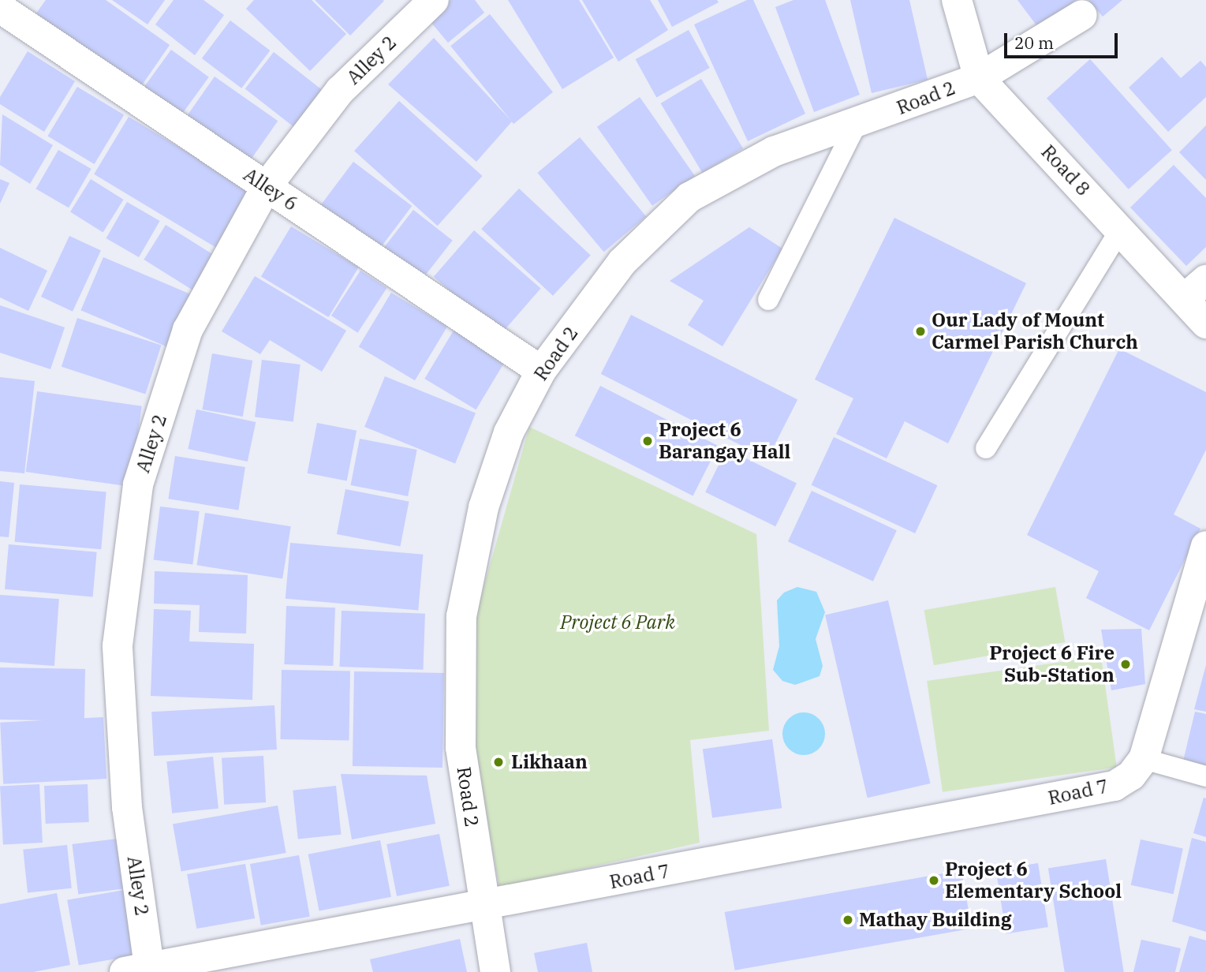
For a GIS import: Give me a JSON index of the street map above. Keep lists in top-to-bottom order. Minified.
{"streets":{"street":["Alley 2","Road 2","Road 8","Alley 6","Road 7"]},"crossings":[["Alley 2","Alley 6"],["Alley 2","Road 7"],["Road 2","Road 8"],["Road 2","Alley 6"],["Road 2","Road 7"]],"parks":["Project 6 Park"],"places":["Our Lady of Mount Carmel Parish Church","Project 6 Barangay Hall","Project 6 Fire Sub-Station","Likhaan","Project 6 Elementary School","Mathay Building"],"scale_bar":"20 m"}
